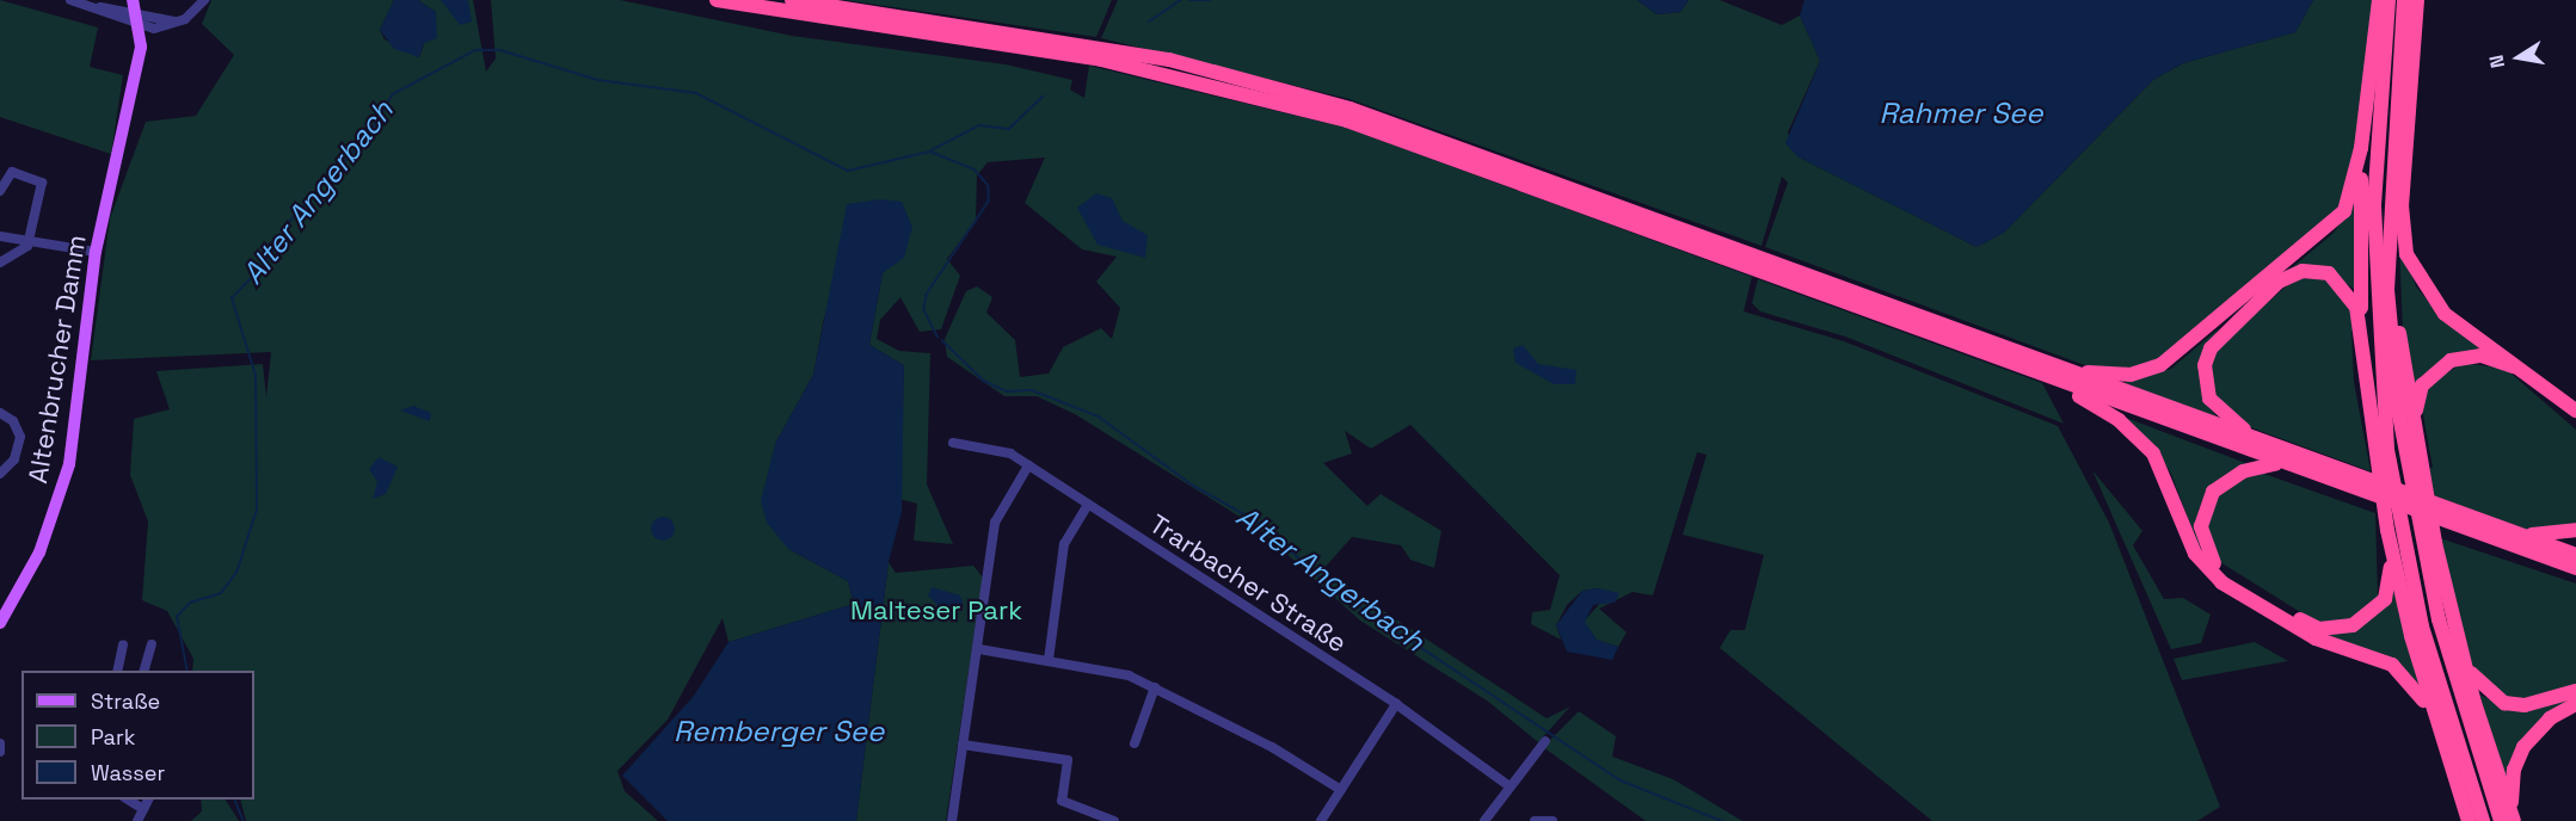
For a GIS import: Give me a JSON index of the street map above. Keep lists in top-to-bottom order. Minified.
{"streets":{"main road":["Altenbrucher Damm"],"street":["Trarbacher Straße"]},"water":["Rahmer See","Alter Angerbach","Remberger See"],"parks":["Malteser Park"],"legend":["Straße","Park","Wasser"],"north":"left"}
